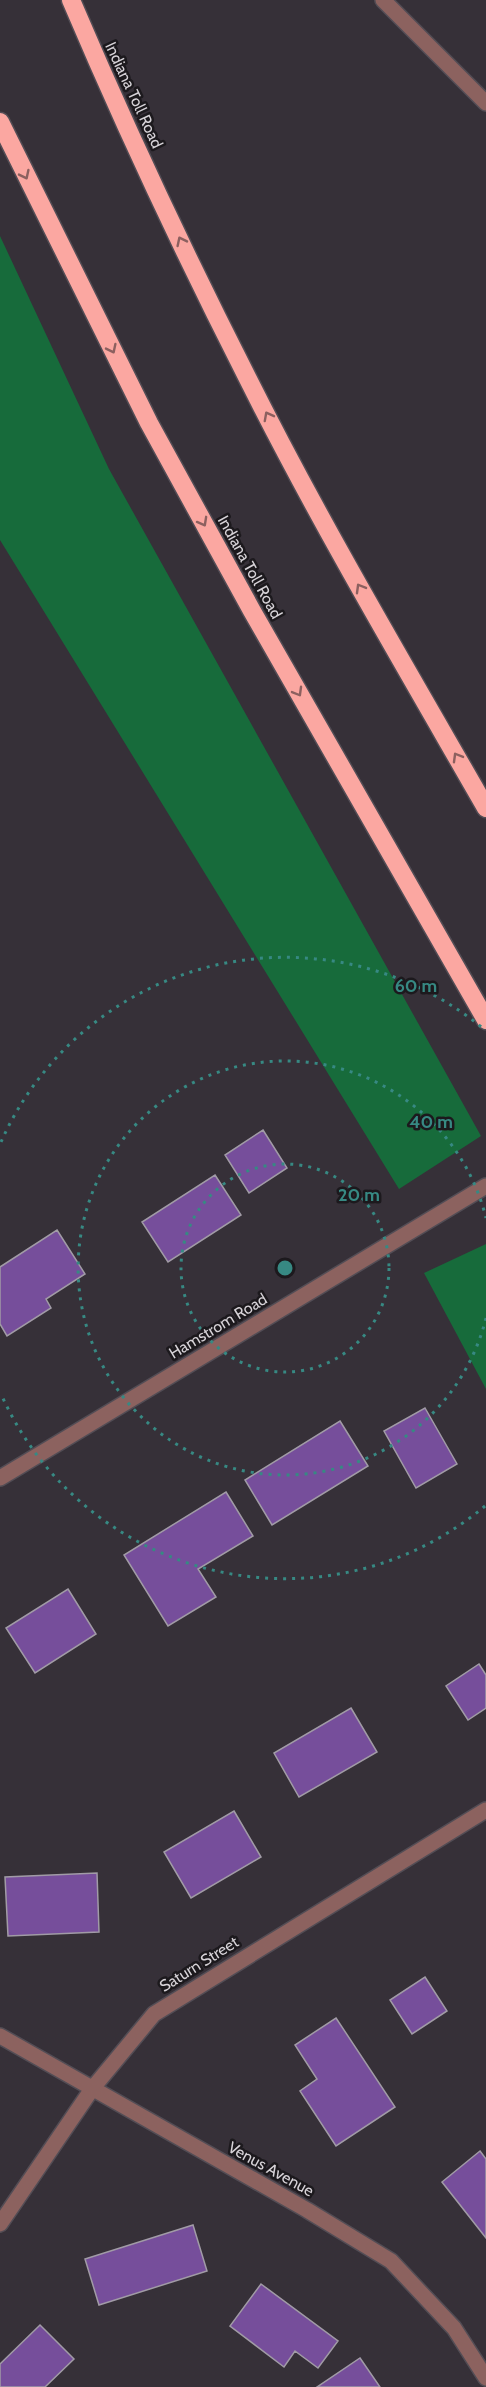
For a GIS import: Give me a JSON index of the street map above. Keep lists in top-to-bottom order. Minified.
{"streets":{"highway":["Indiana Toll Road"],"street":["Hamstrom Road","Saturn Street","Venus Avenue"]},"crossings":[["Saturn Street","Venus Avenue"]],"rings":["60 m","40 m","20 m"]}
